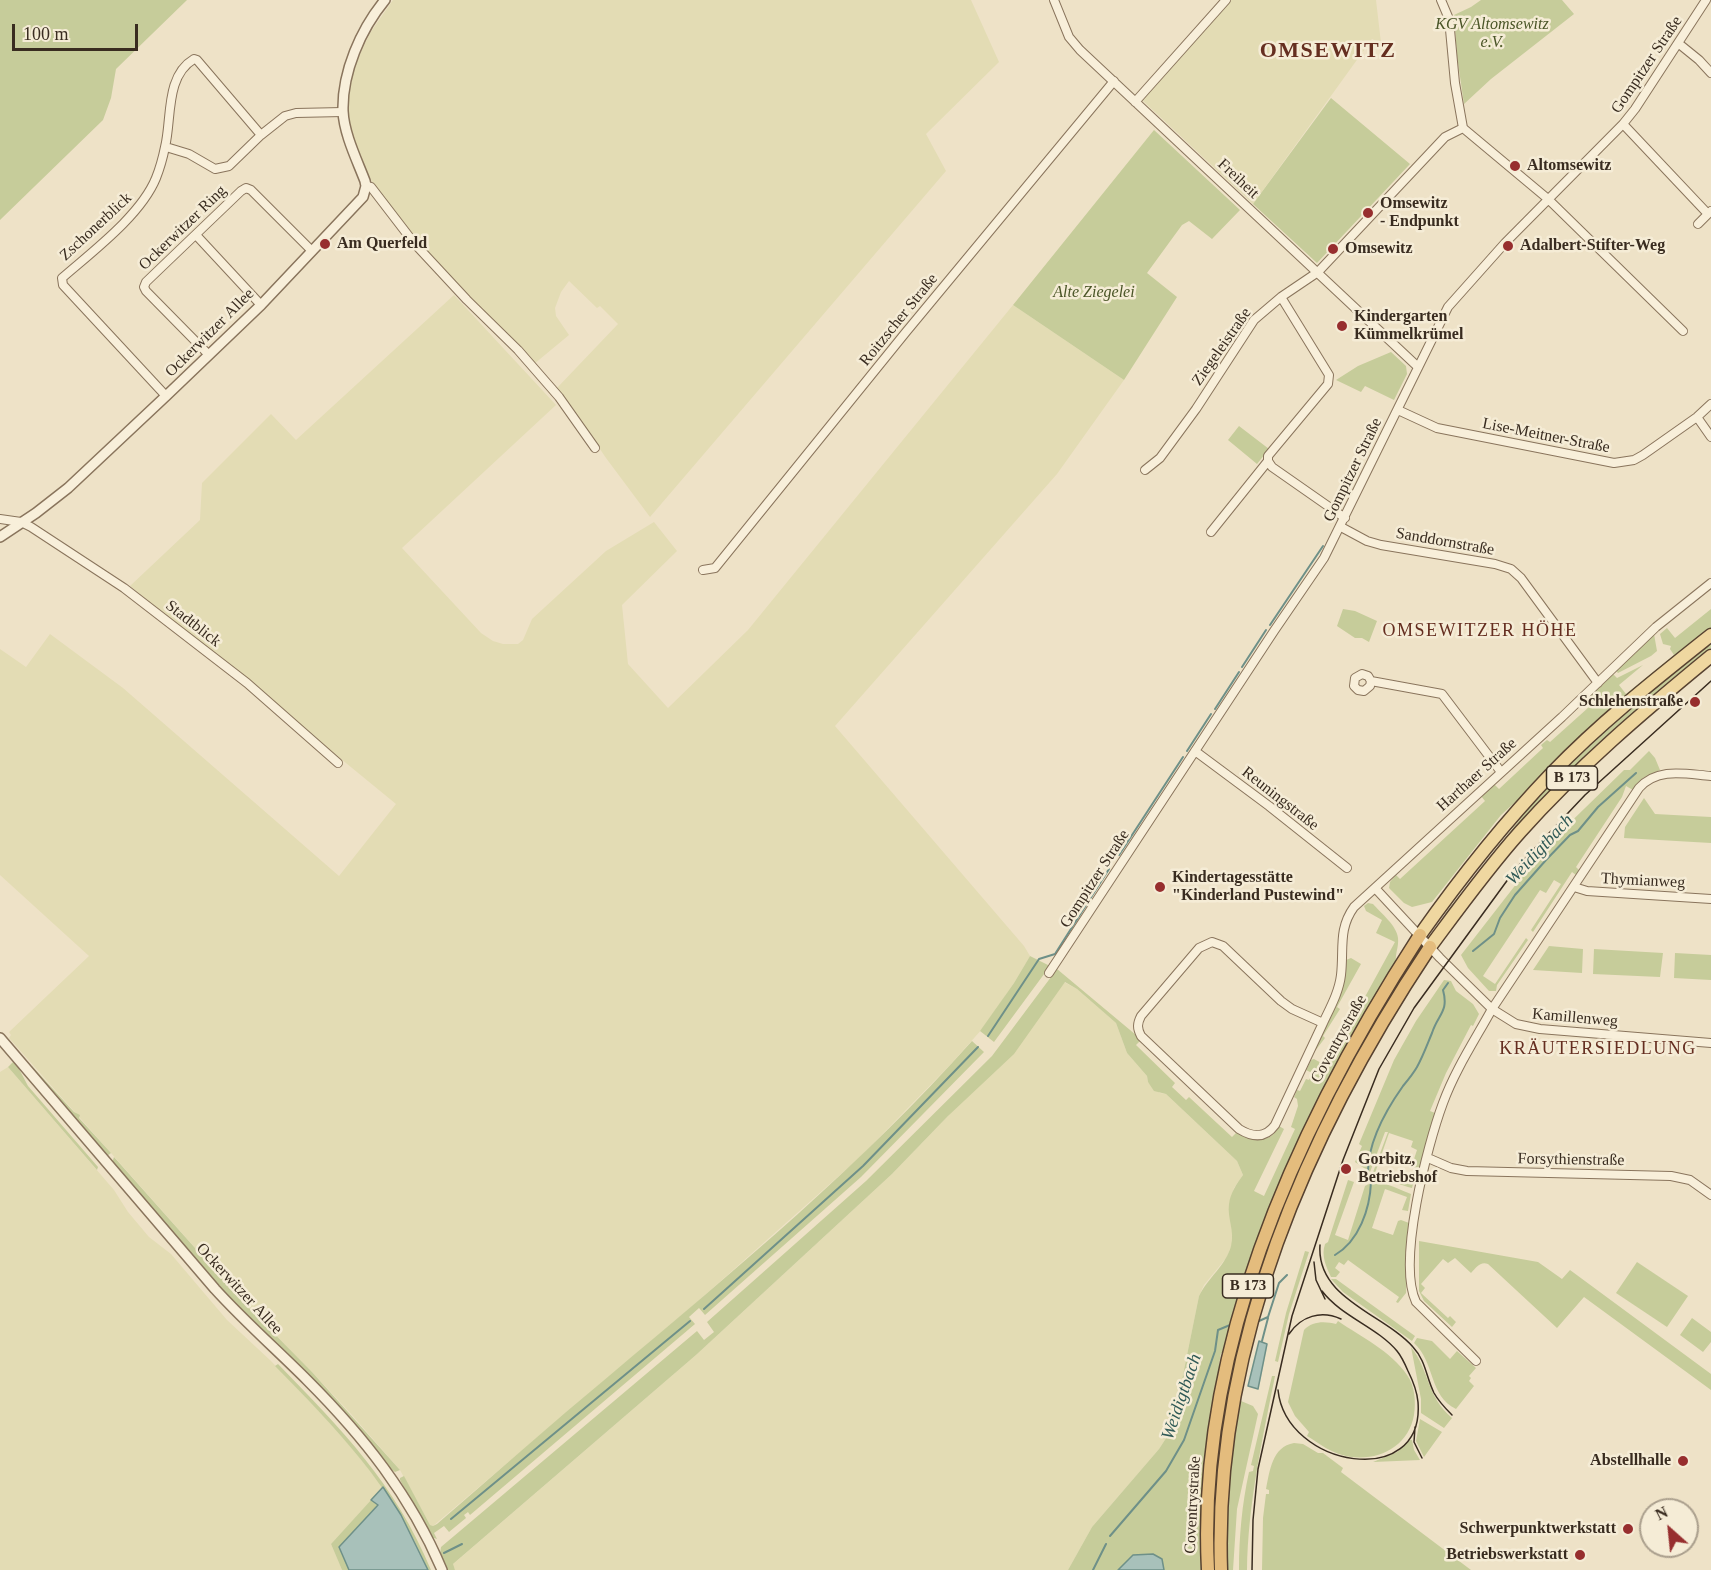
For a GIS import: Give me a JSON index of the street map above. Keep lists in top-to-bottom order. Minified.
{"streets":{"highway":["B 173","Coventrystraße"],"street":["Gompitzer Straße","Freiheit","Zschonerblick","Ockerwitzer Ring","Roitzscher Straße","Ockerwitzer Allee","Ziegeleistraße","Lise-Meitner-Straße","Sanddornstraße","Stadtblick","Harthaer Straße","Reuningstraße","Thymianweg","Kamillenweg","Forsythienstraße"]},"crossings":[["Gompitzer Straße","Freiheit"],["Gompitzer Straße","Lise-Meitner-Straße"],["Gompitzer Straße","Sanddornstraße"],["Gompitzer Straße","Reuningstraße"],["Freiheit","Roitzscher Straße"],["Freiheit","Ziegeleistraße"],["Zschonerblick","Ockerwitzer Allee"],["Ockerwitzer Ring","Ockerwitzer Allee"],["Ockerwitzer Allee","Stadtblick"],["Sanddornstraße","Harthaer Straße"],["Kamillenweg","Coventrystraße"]],"districts":["OMSEWITZ","OMSEWITZER HÖHE","KRÄUTERSIEDLUNG"],"water":["Weidigtbach"],"parks":["KGV Altomsewitz e.V.","Alte Ziegelei"],"places":["Altomsewitz","Omsewitz - Endpunkt","Am Querfeld","Adalbert-Stifter-Weg","Omsewitz","Kindergarten Kümmelkrümel","Schlehenstraße","Kindertagesstätte \"Kinderland Pustewind\"","Gorbitz, Betriebshof","Abstellhalle","Schwerpunktwerkstatt","Betriebswerkstatt"],"scale_bar":"100 m","north":"top left"}
